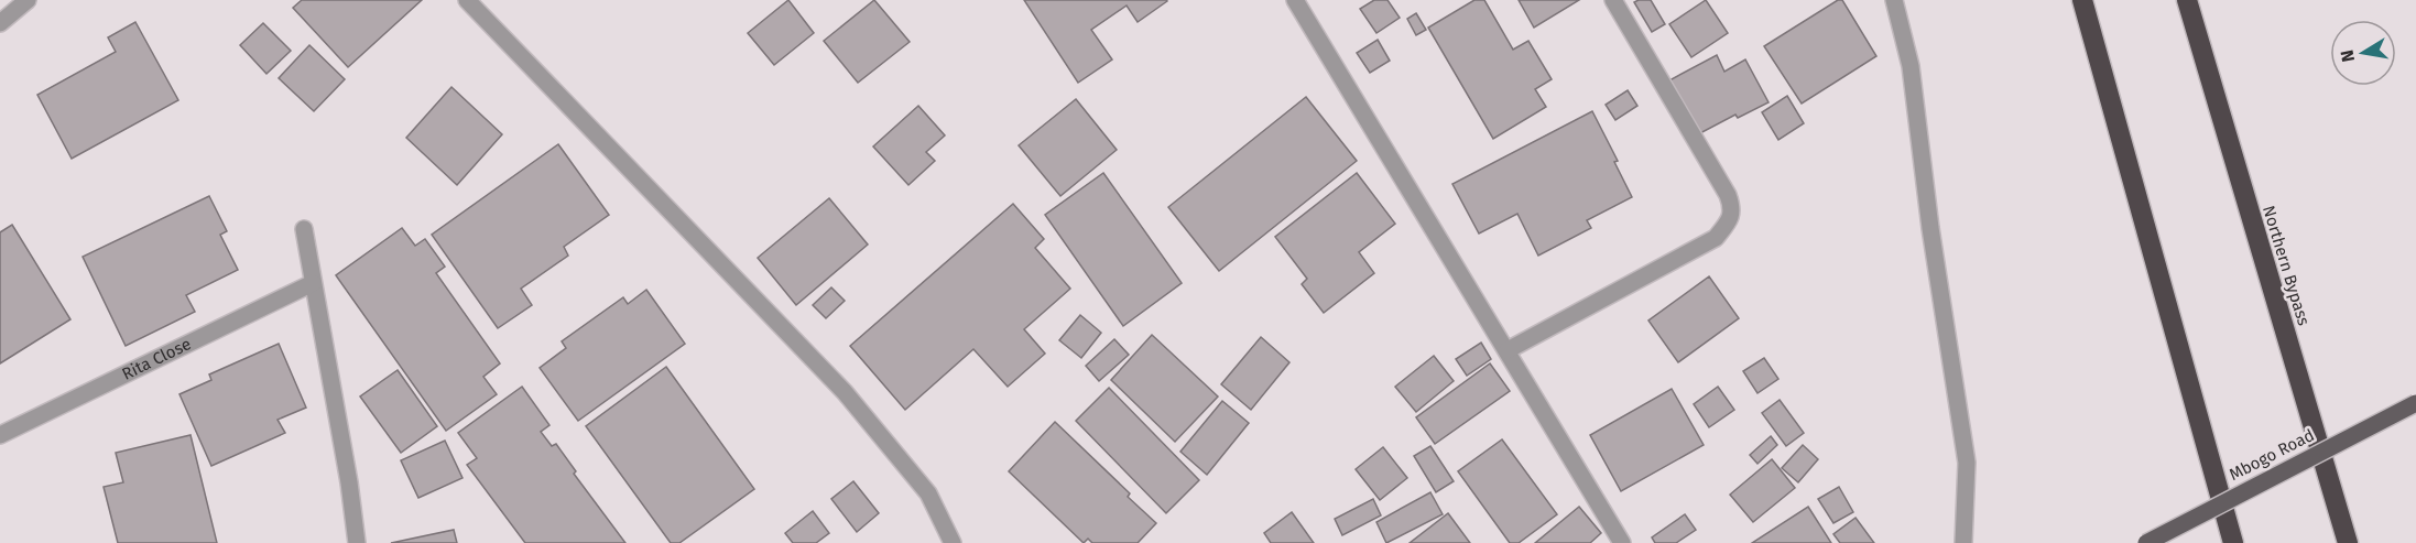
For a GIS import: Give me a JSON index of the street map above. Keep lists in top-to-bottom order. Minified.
{"streets":{"highway":["Northern Bypass"],"main road":["Mbogo Road"],"street":["Rita Close"]},"north":"left"}
